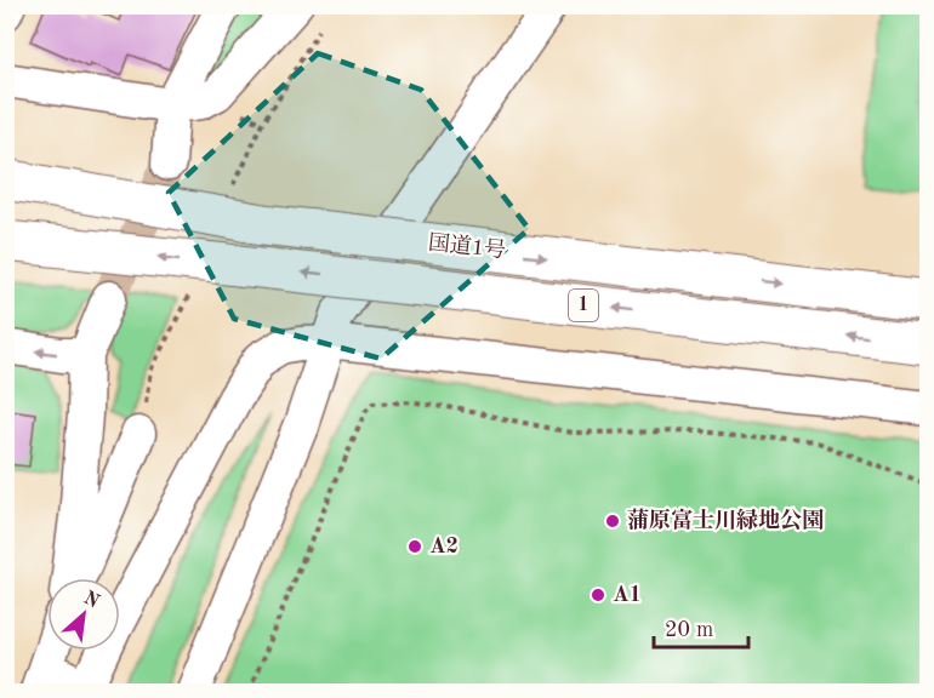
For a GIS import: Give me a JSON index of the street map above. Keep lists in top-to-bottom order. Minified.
{"streets":{"highway":["国道1号","1"]},"places":["蒲原富士川緑地公園","A2","A1"],"scale_bar":"20 m","north":"top right"}
